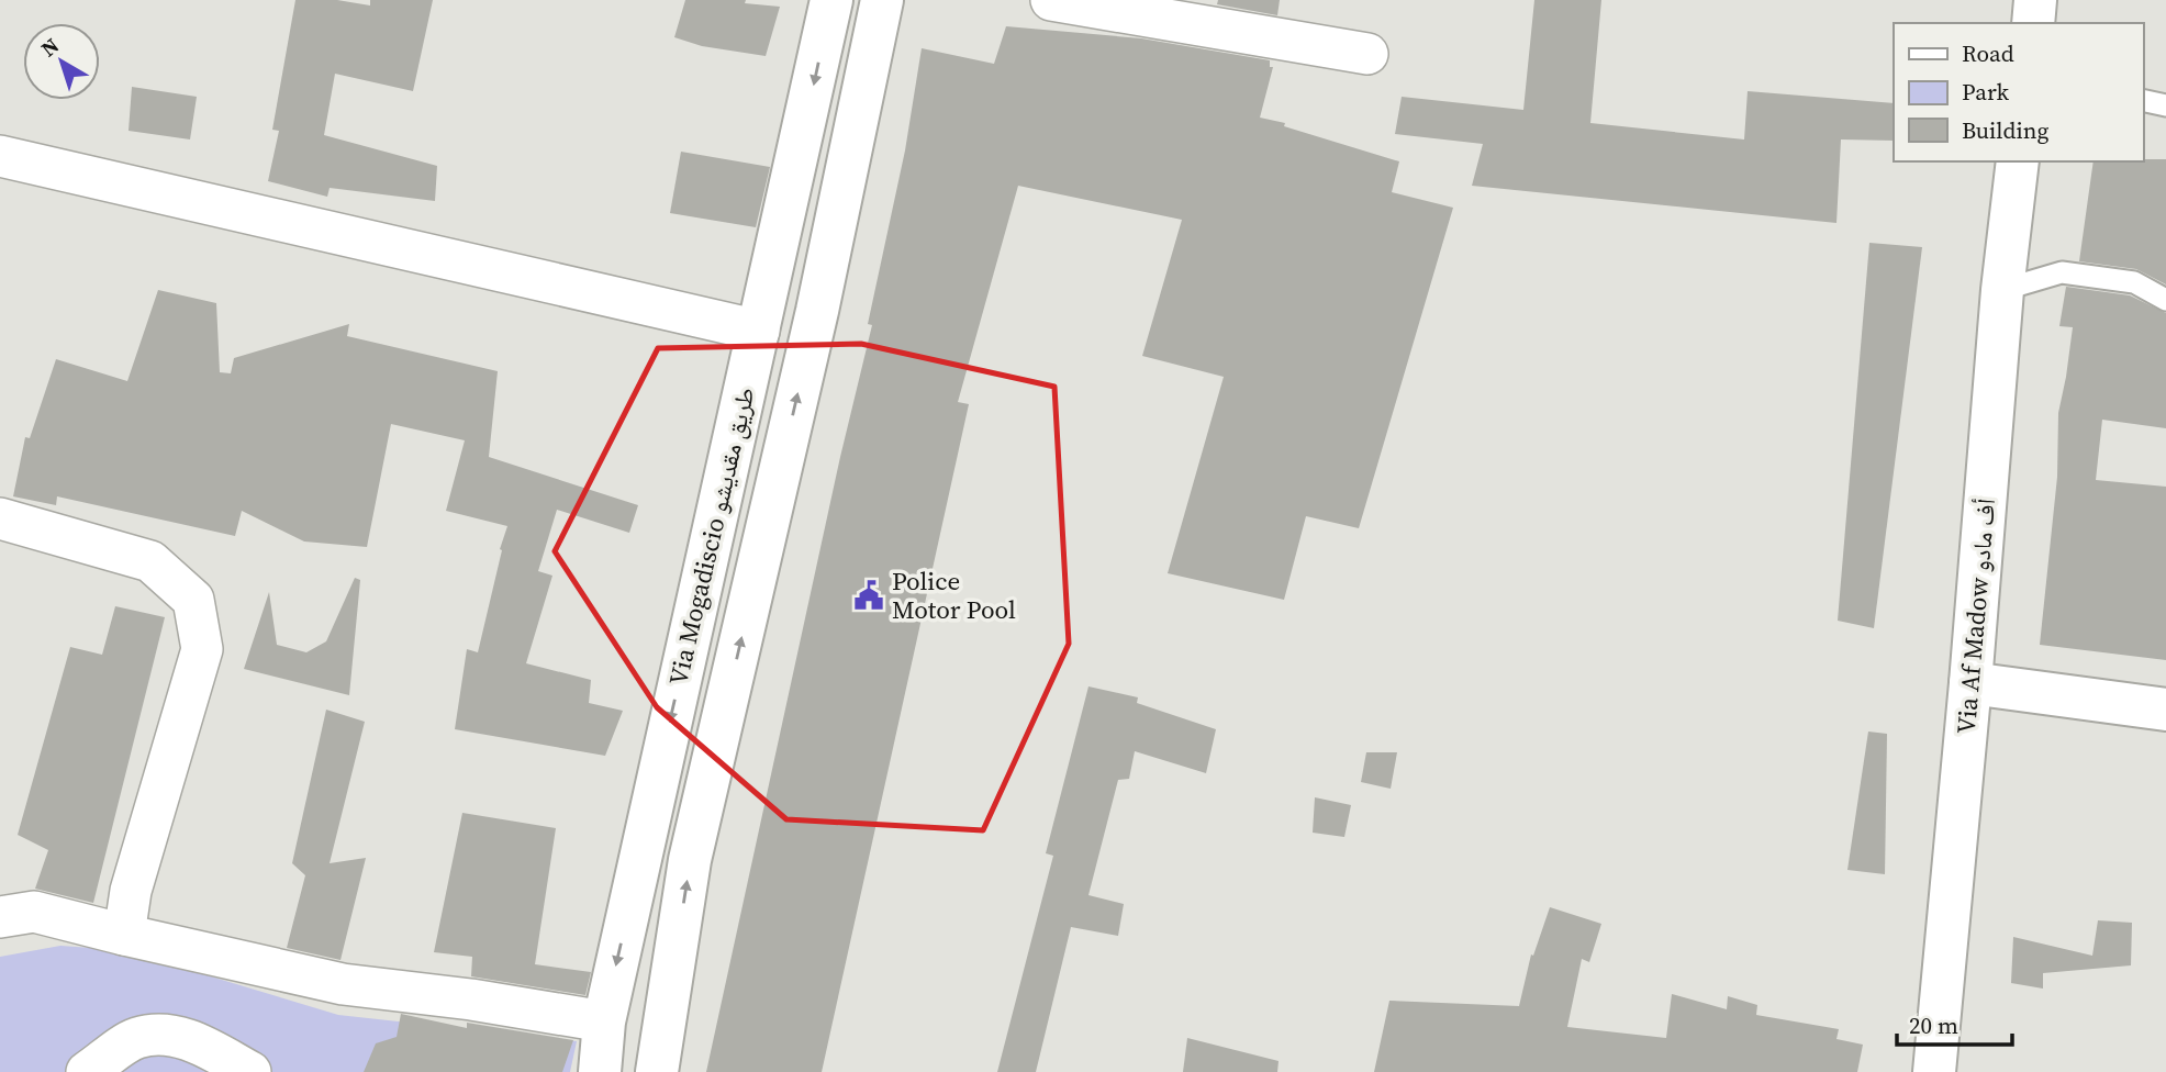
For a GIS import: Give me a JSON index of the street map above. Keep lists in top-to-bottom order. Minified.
{"streets":{"main road":["Via Mogadiscio طريق مقديشو","Via Af Madow أف مادو"]},"places":{"public building":["Police Motor Pool"]},"legend":["Road","Park","Building"],"scale_bar":"20 m","north":"top left"}
